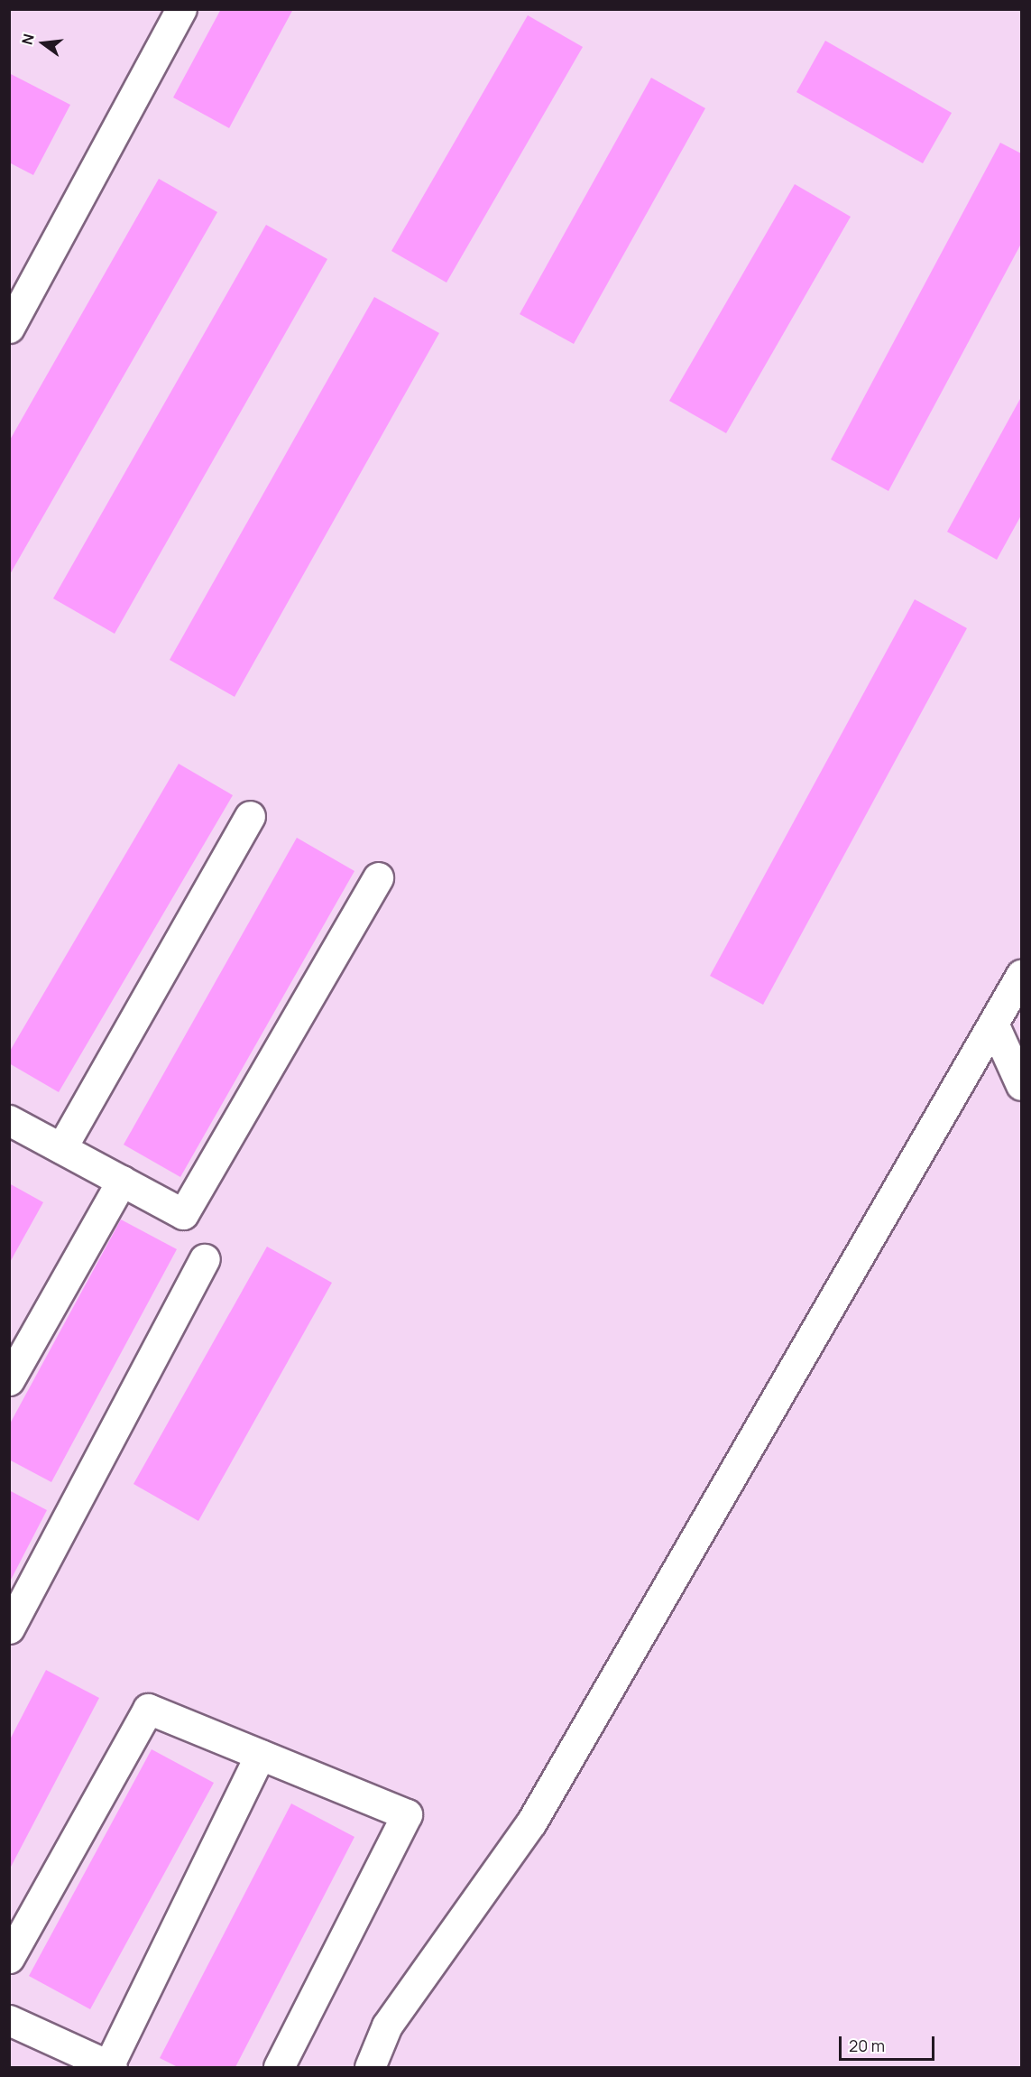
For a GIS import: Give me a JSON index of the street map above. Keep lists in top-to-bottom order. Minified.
{"scale_bar":"20 m","north":"left"}
